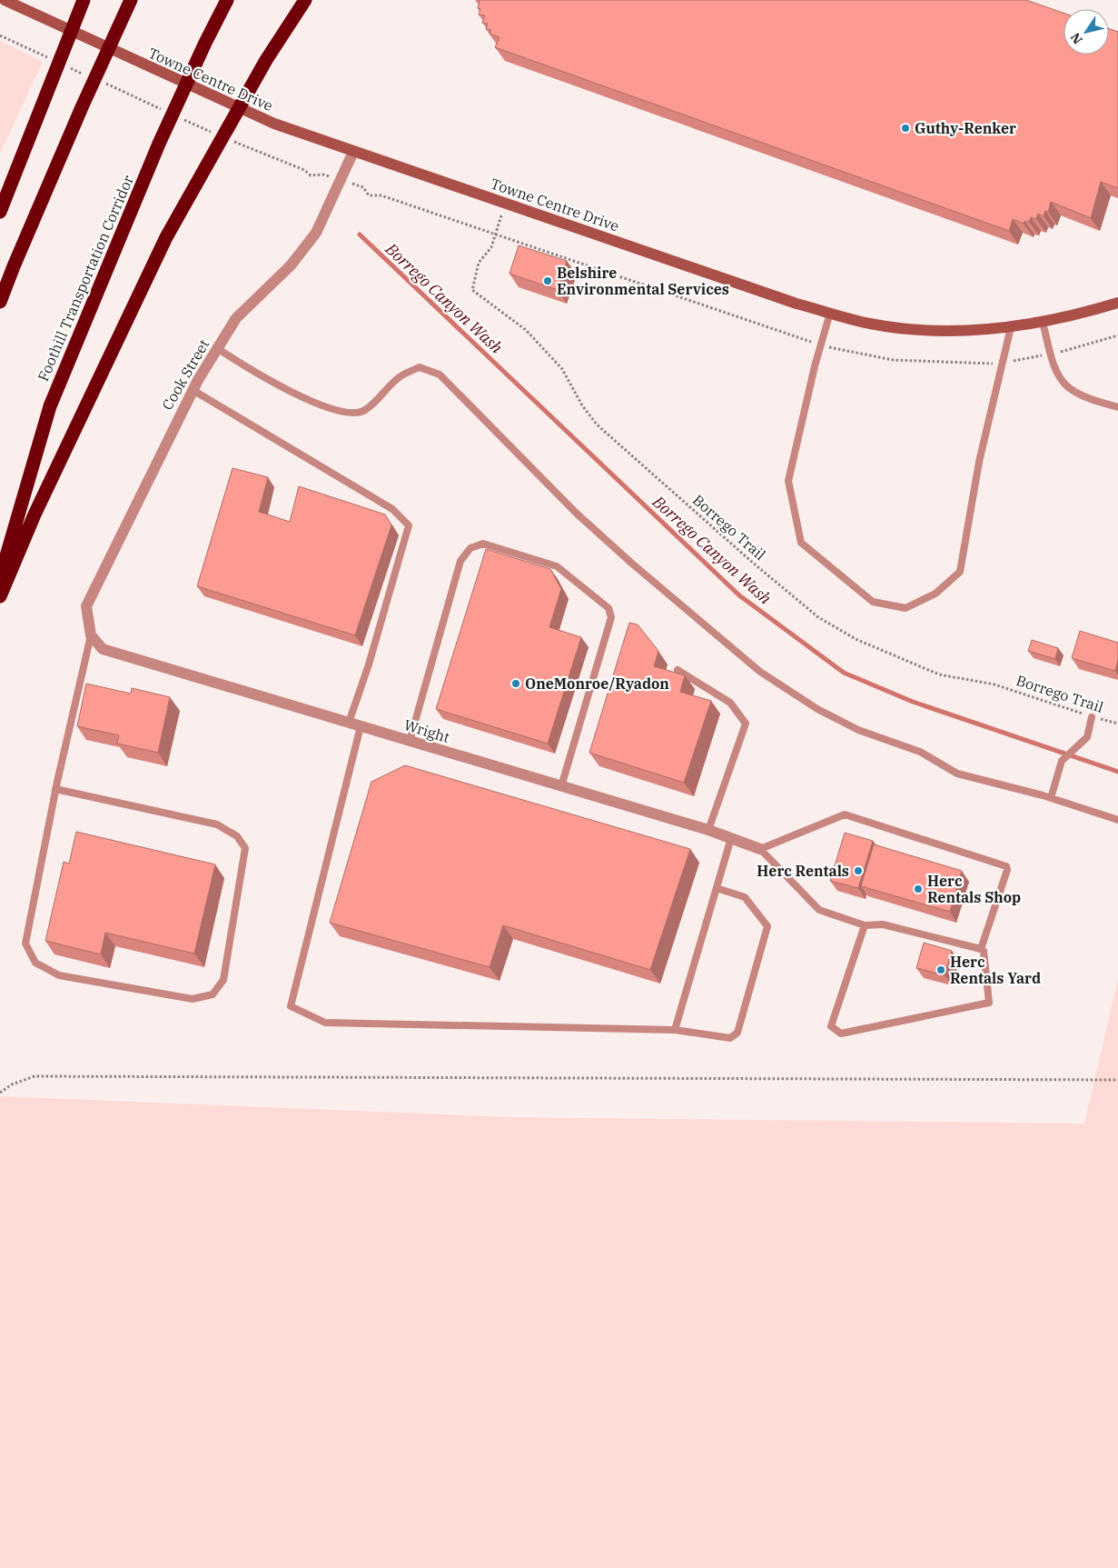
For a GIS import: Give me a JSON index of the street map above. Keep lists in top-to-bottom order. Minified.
{"streets":{"highway":["Foothill Transportation Corridor"],"street":["Towne Centre Drive","Cook Street","Wright"],"path":["Borrego Trail"]},"crossings":[["Towne Centre Drive","Cook Street"],["Towne Centre Drive","Borrego Trail"],["Cook Street","Wright"]],"water":["Borrego Canyon Wash"],"places":["Guthy-Renker","Belshire Environmental Services","OneMonroe/Ryadon","Herc Rentals","Herc Rentals Shop","Herc Rentals Yard"],"north":"bottom left"}
